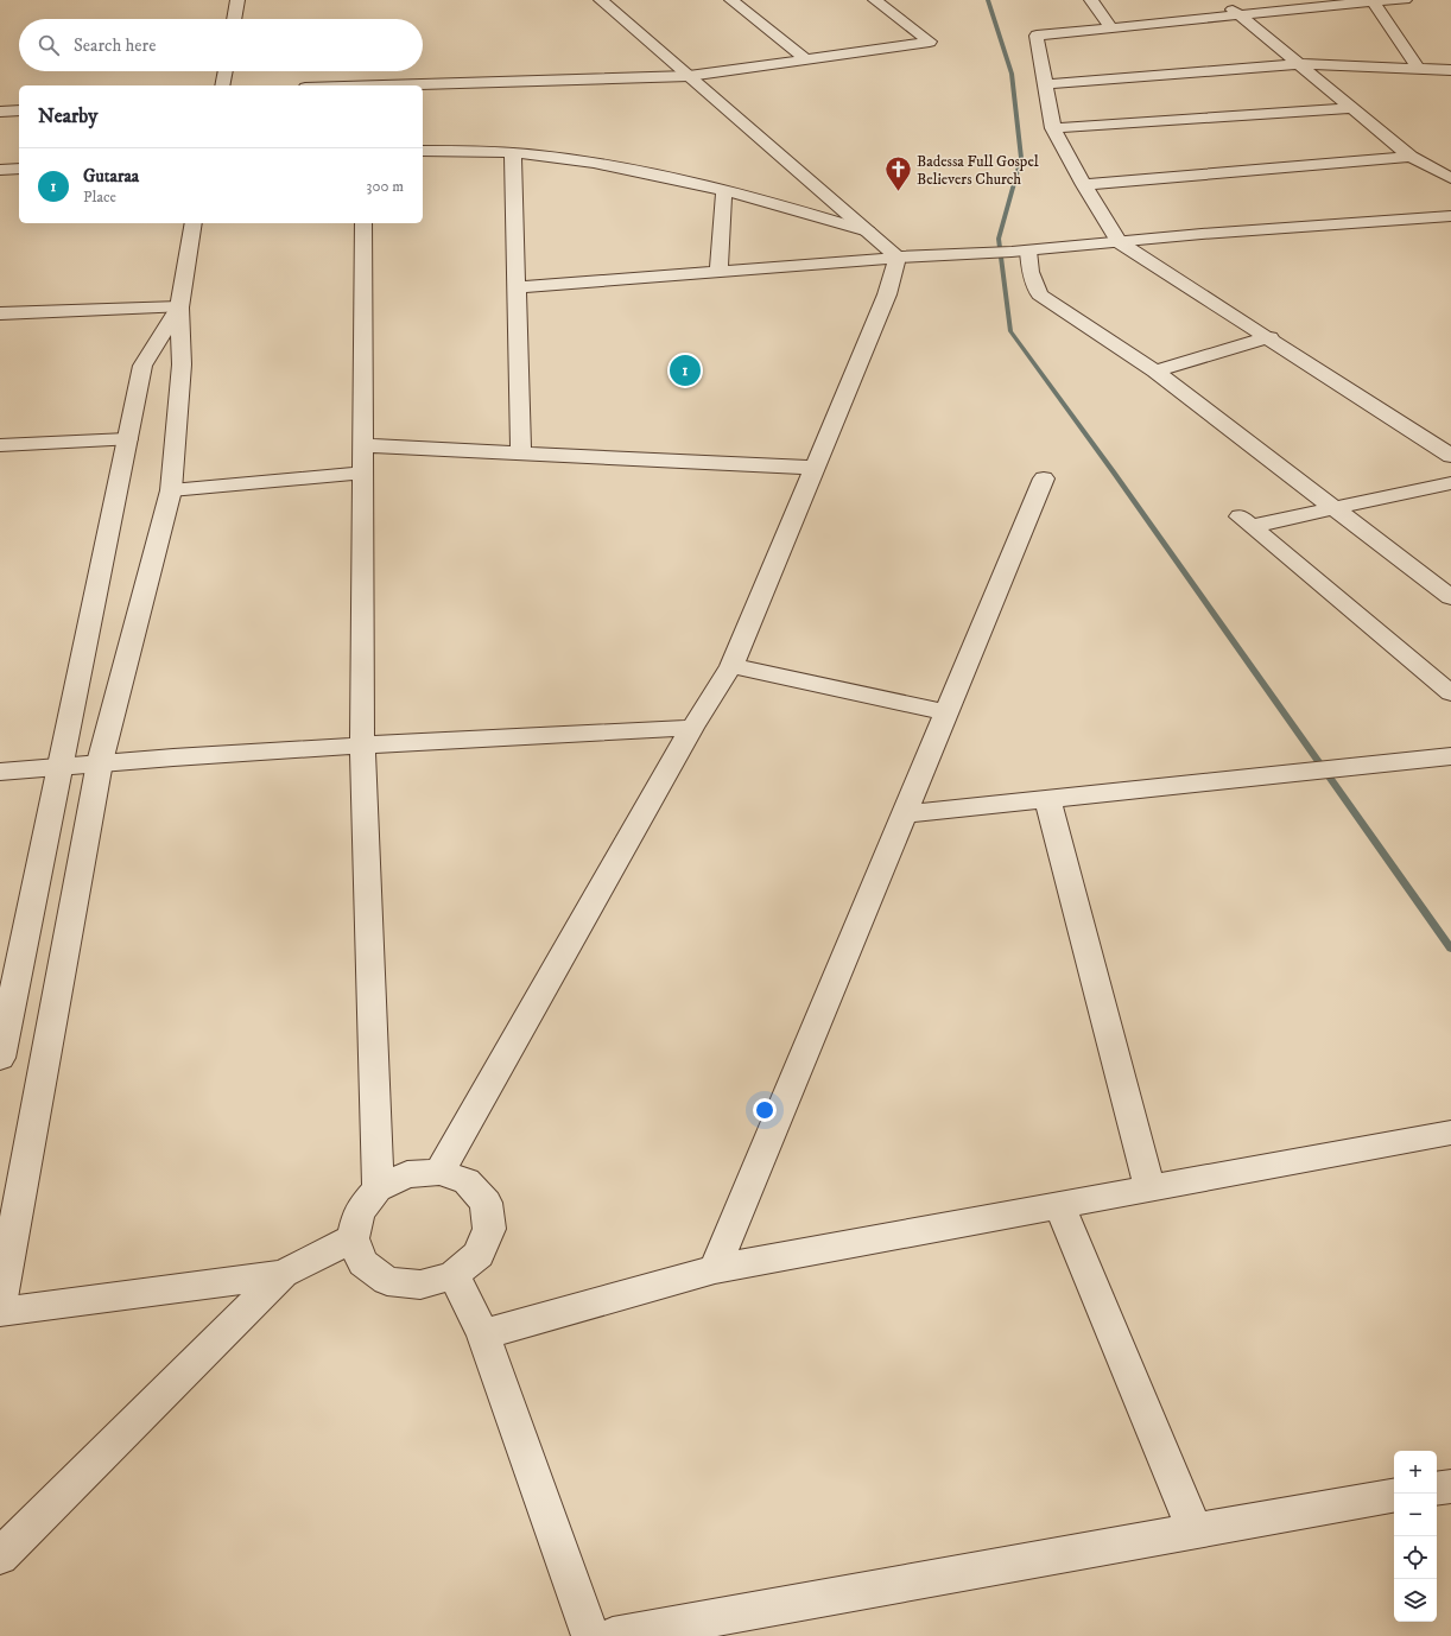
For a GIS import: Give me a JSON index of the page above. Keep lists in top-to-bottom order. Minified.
{"places":{"church":["Badessa Full Gospel Believers Church"]},"page":{"search":"Search here","heading":"Nearby","list":[{"mark":"1","name":"Gutaraa","note":"Place","value":"300 m"}],"pins":"1","map_buttons":["+","−"]}}
